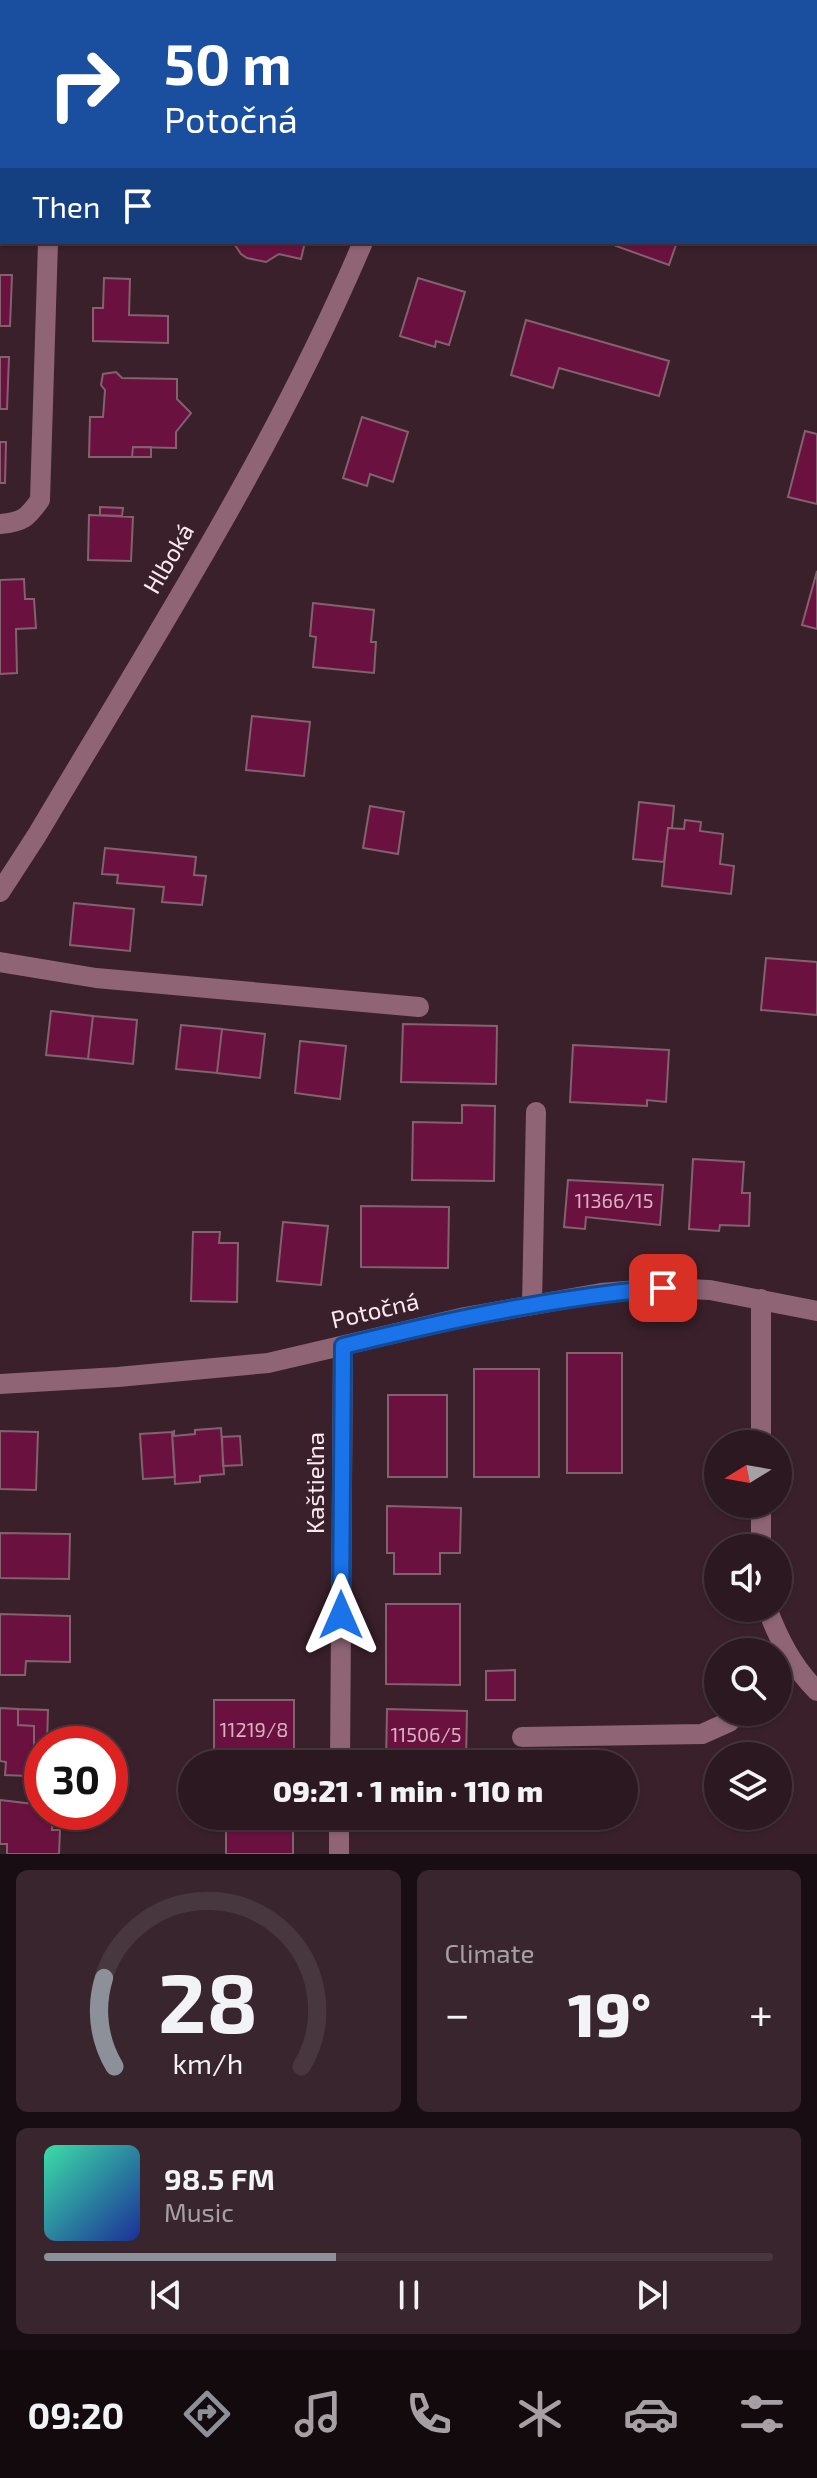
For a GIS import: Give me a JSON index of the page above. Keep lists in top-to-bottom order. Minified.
{"streets":{"street":["Hlboká","Potočná","Kaštieľna"]},"crossings":[["Potočná","Kaštieľna"]],"house_numbers":["11366/15","11219/8","11506/5"],"north":"left","page":{"turn":["50 m","Potočná"],"then":"Then","limit":"30","trip":"09:21 · 1 min · 110 m","tile":"Climate","heat":["−","19°","+"],"song":["98.5 FM","Music"],"tabs":"09:20","gauge":["28","km/h"]}}
